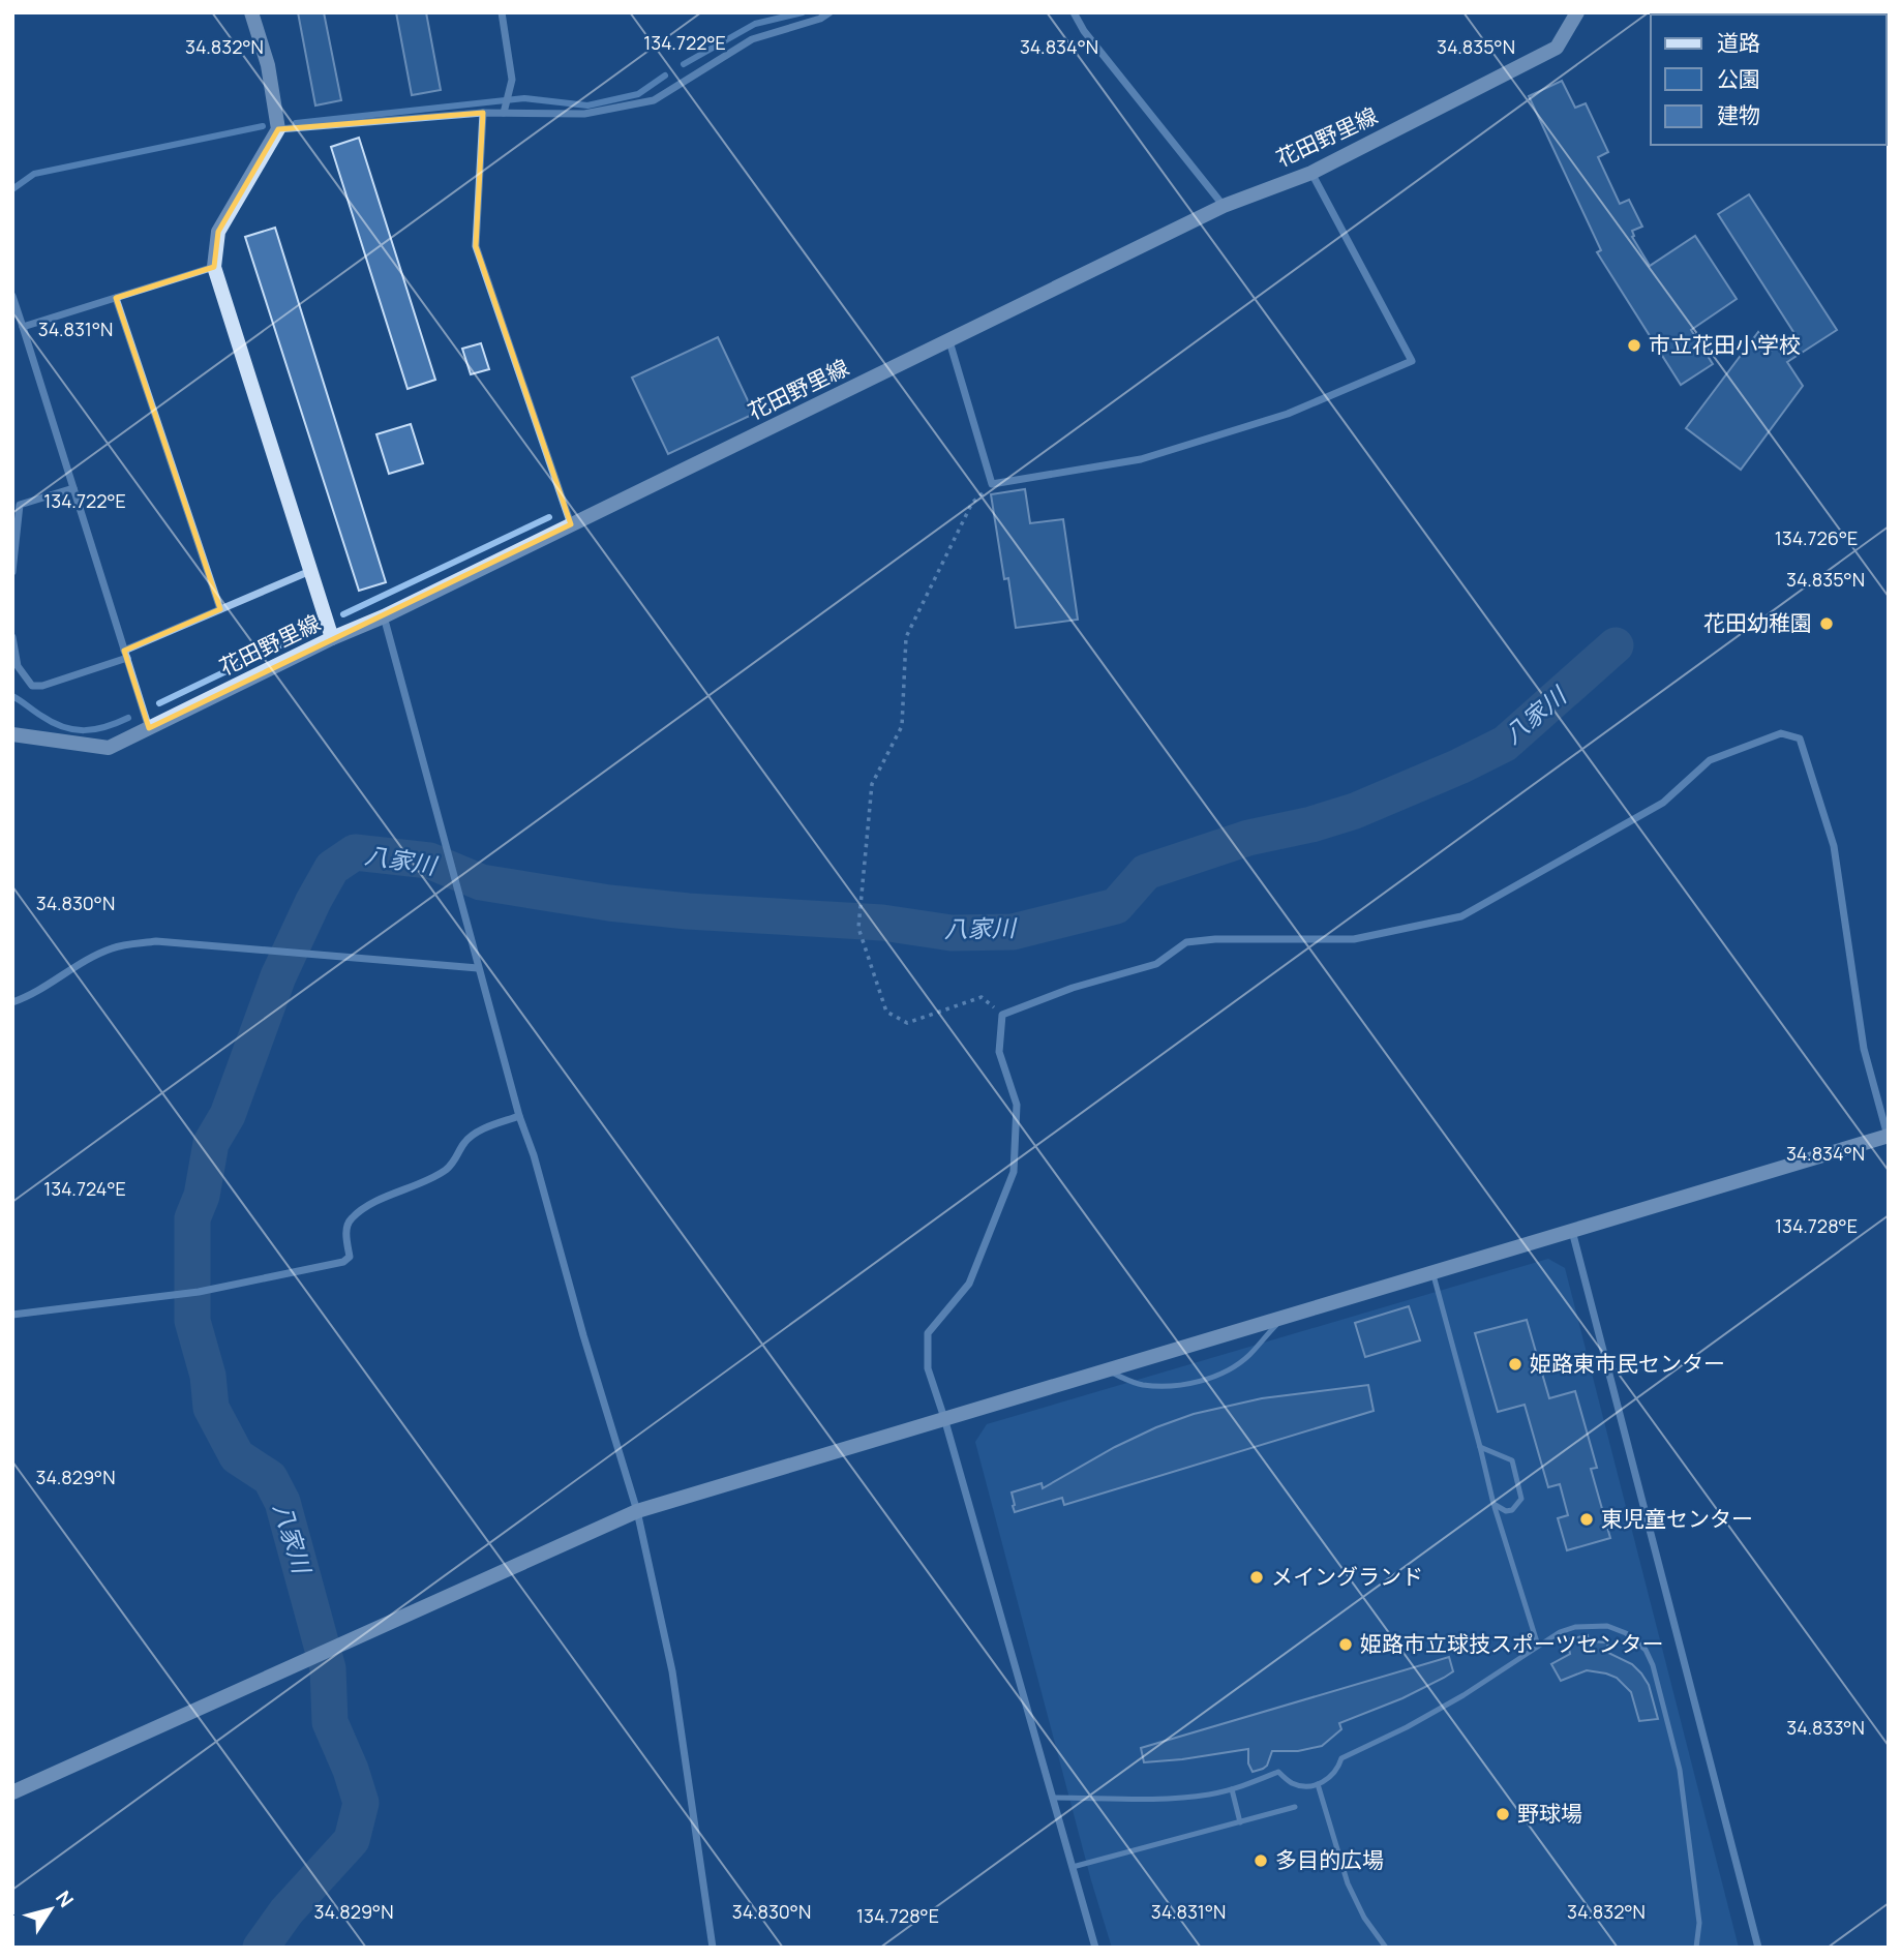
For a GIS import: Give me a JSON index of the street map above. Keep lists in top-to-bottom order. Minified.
{"streets":{"street":["花田野里線"]},"water":["八家川"],"places":["市立花田小学校","花田幼稚園","姫路東市民センター","東児童センター","メイングランド","姫路市立球技スポーツセンター","野球場","多目的広場"],"legend":["道路","公園","建物"],"north":"top right","coordinates":["134.722°E","34.832°N","34.834°N","34.835°N","34.831°N","134.726°E","34.830°N","134.724°E","134.728°E","34.829°N","34.833°N"]}
